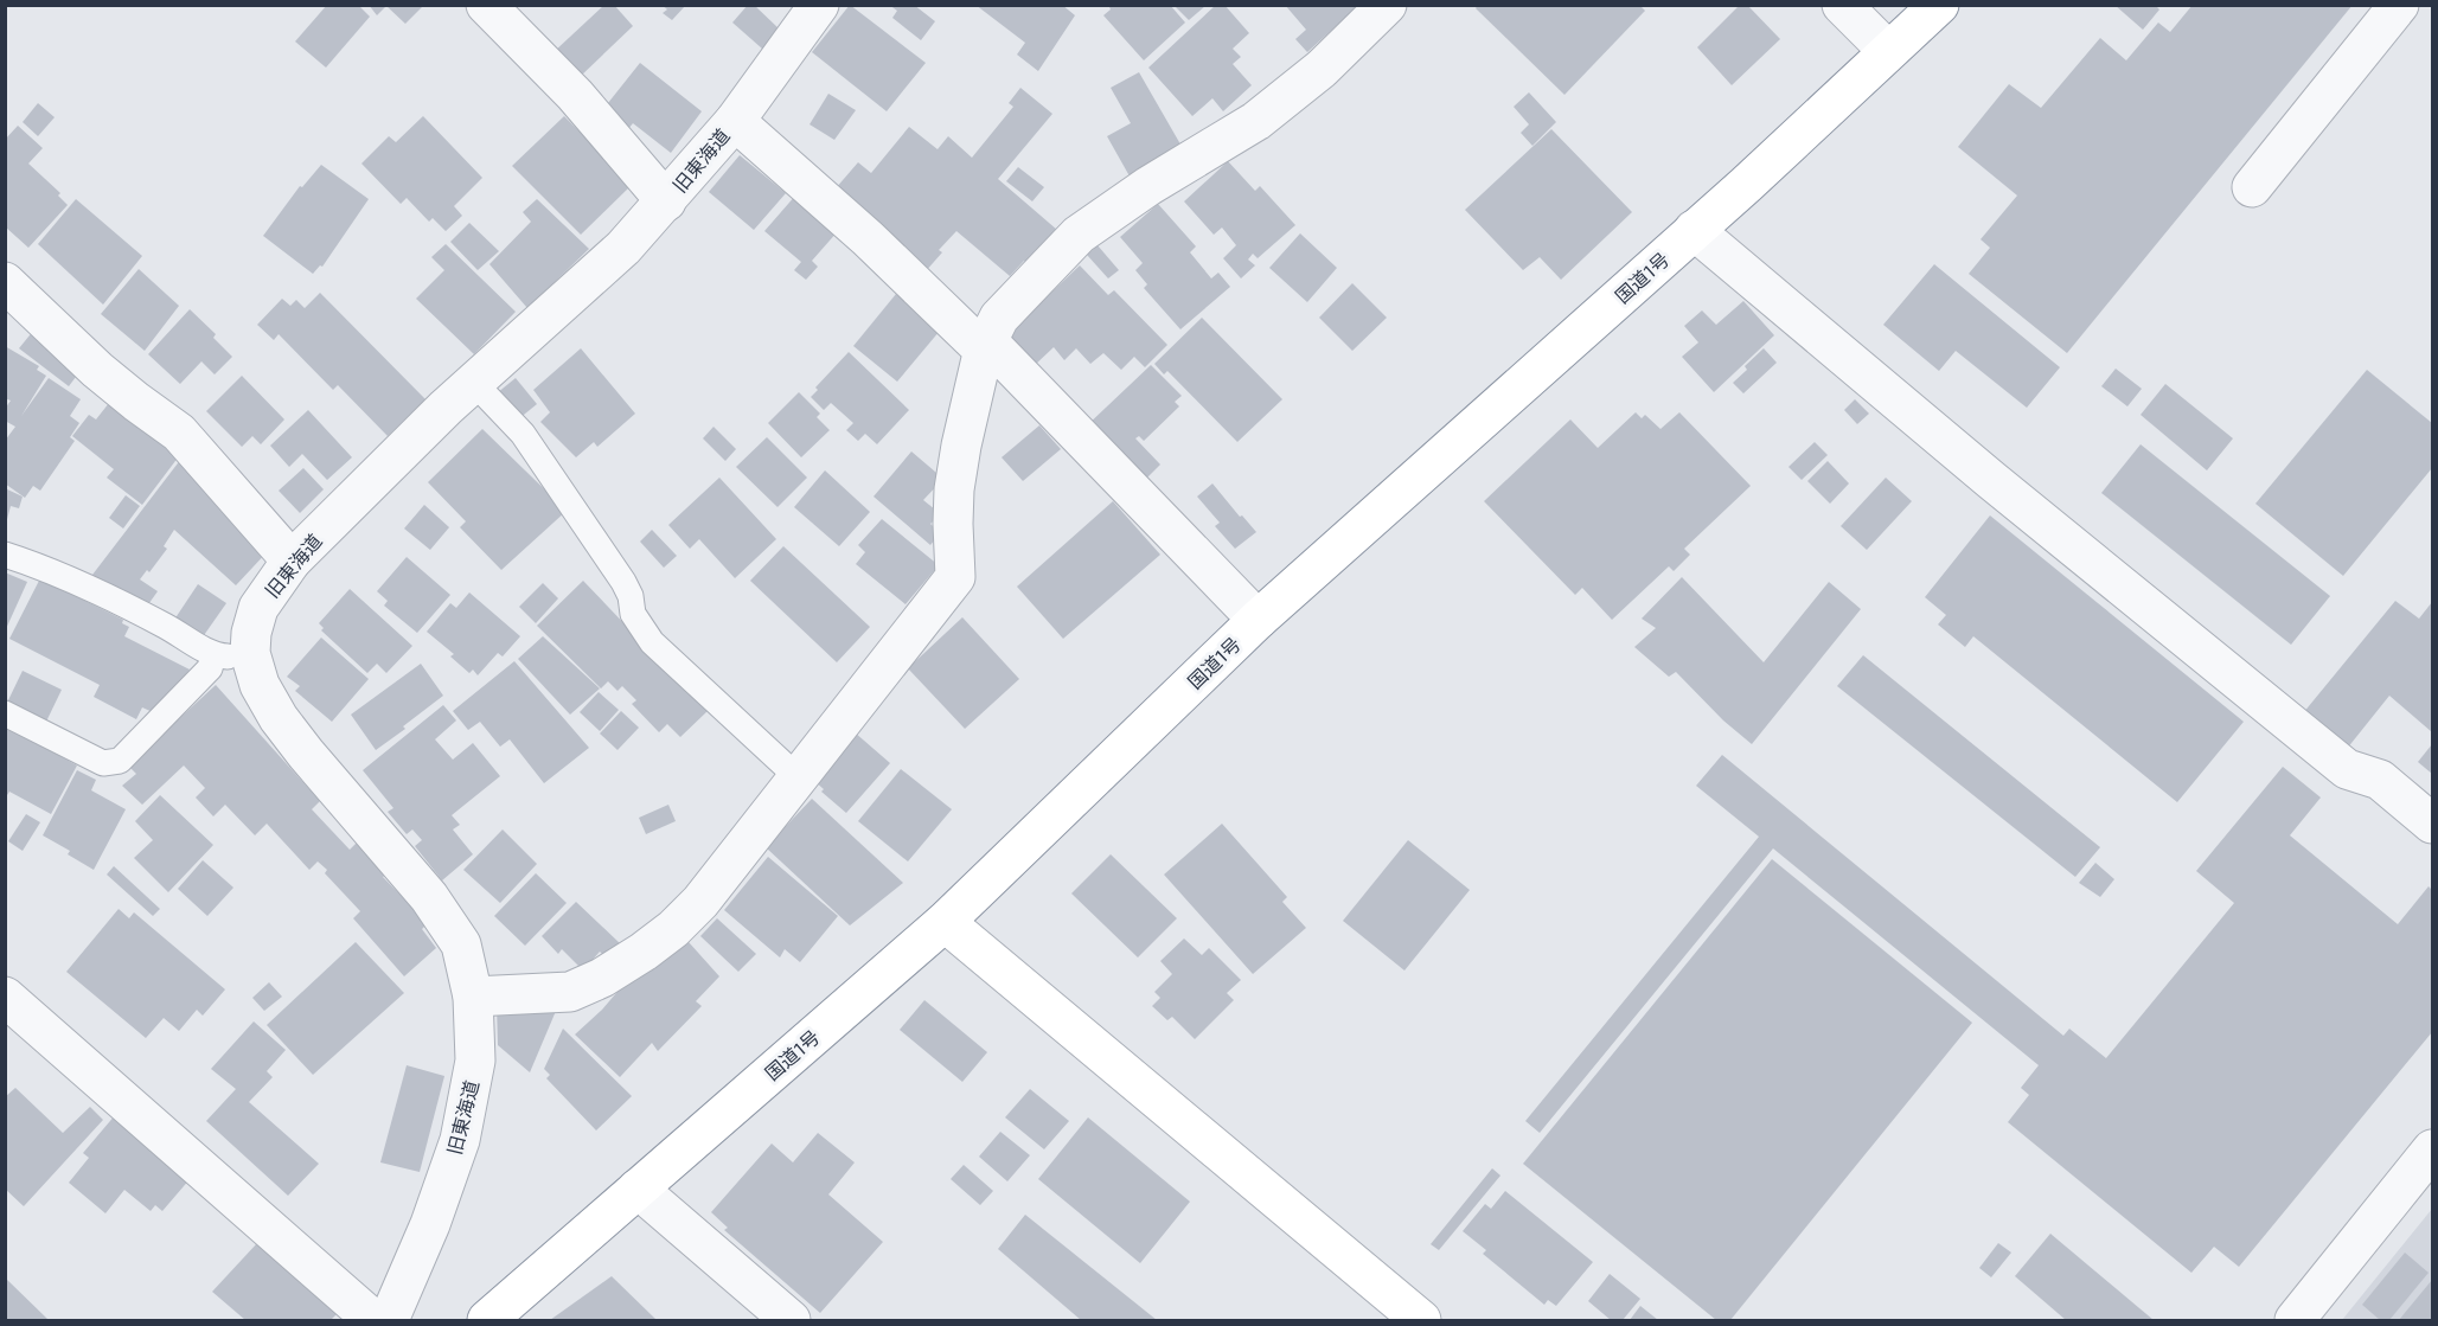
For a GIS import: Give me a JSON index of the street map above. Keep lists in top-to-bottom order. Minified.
{"streets":{"main road":["国道1号"],"street":["旧東海道"]}}
